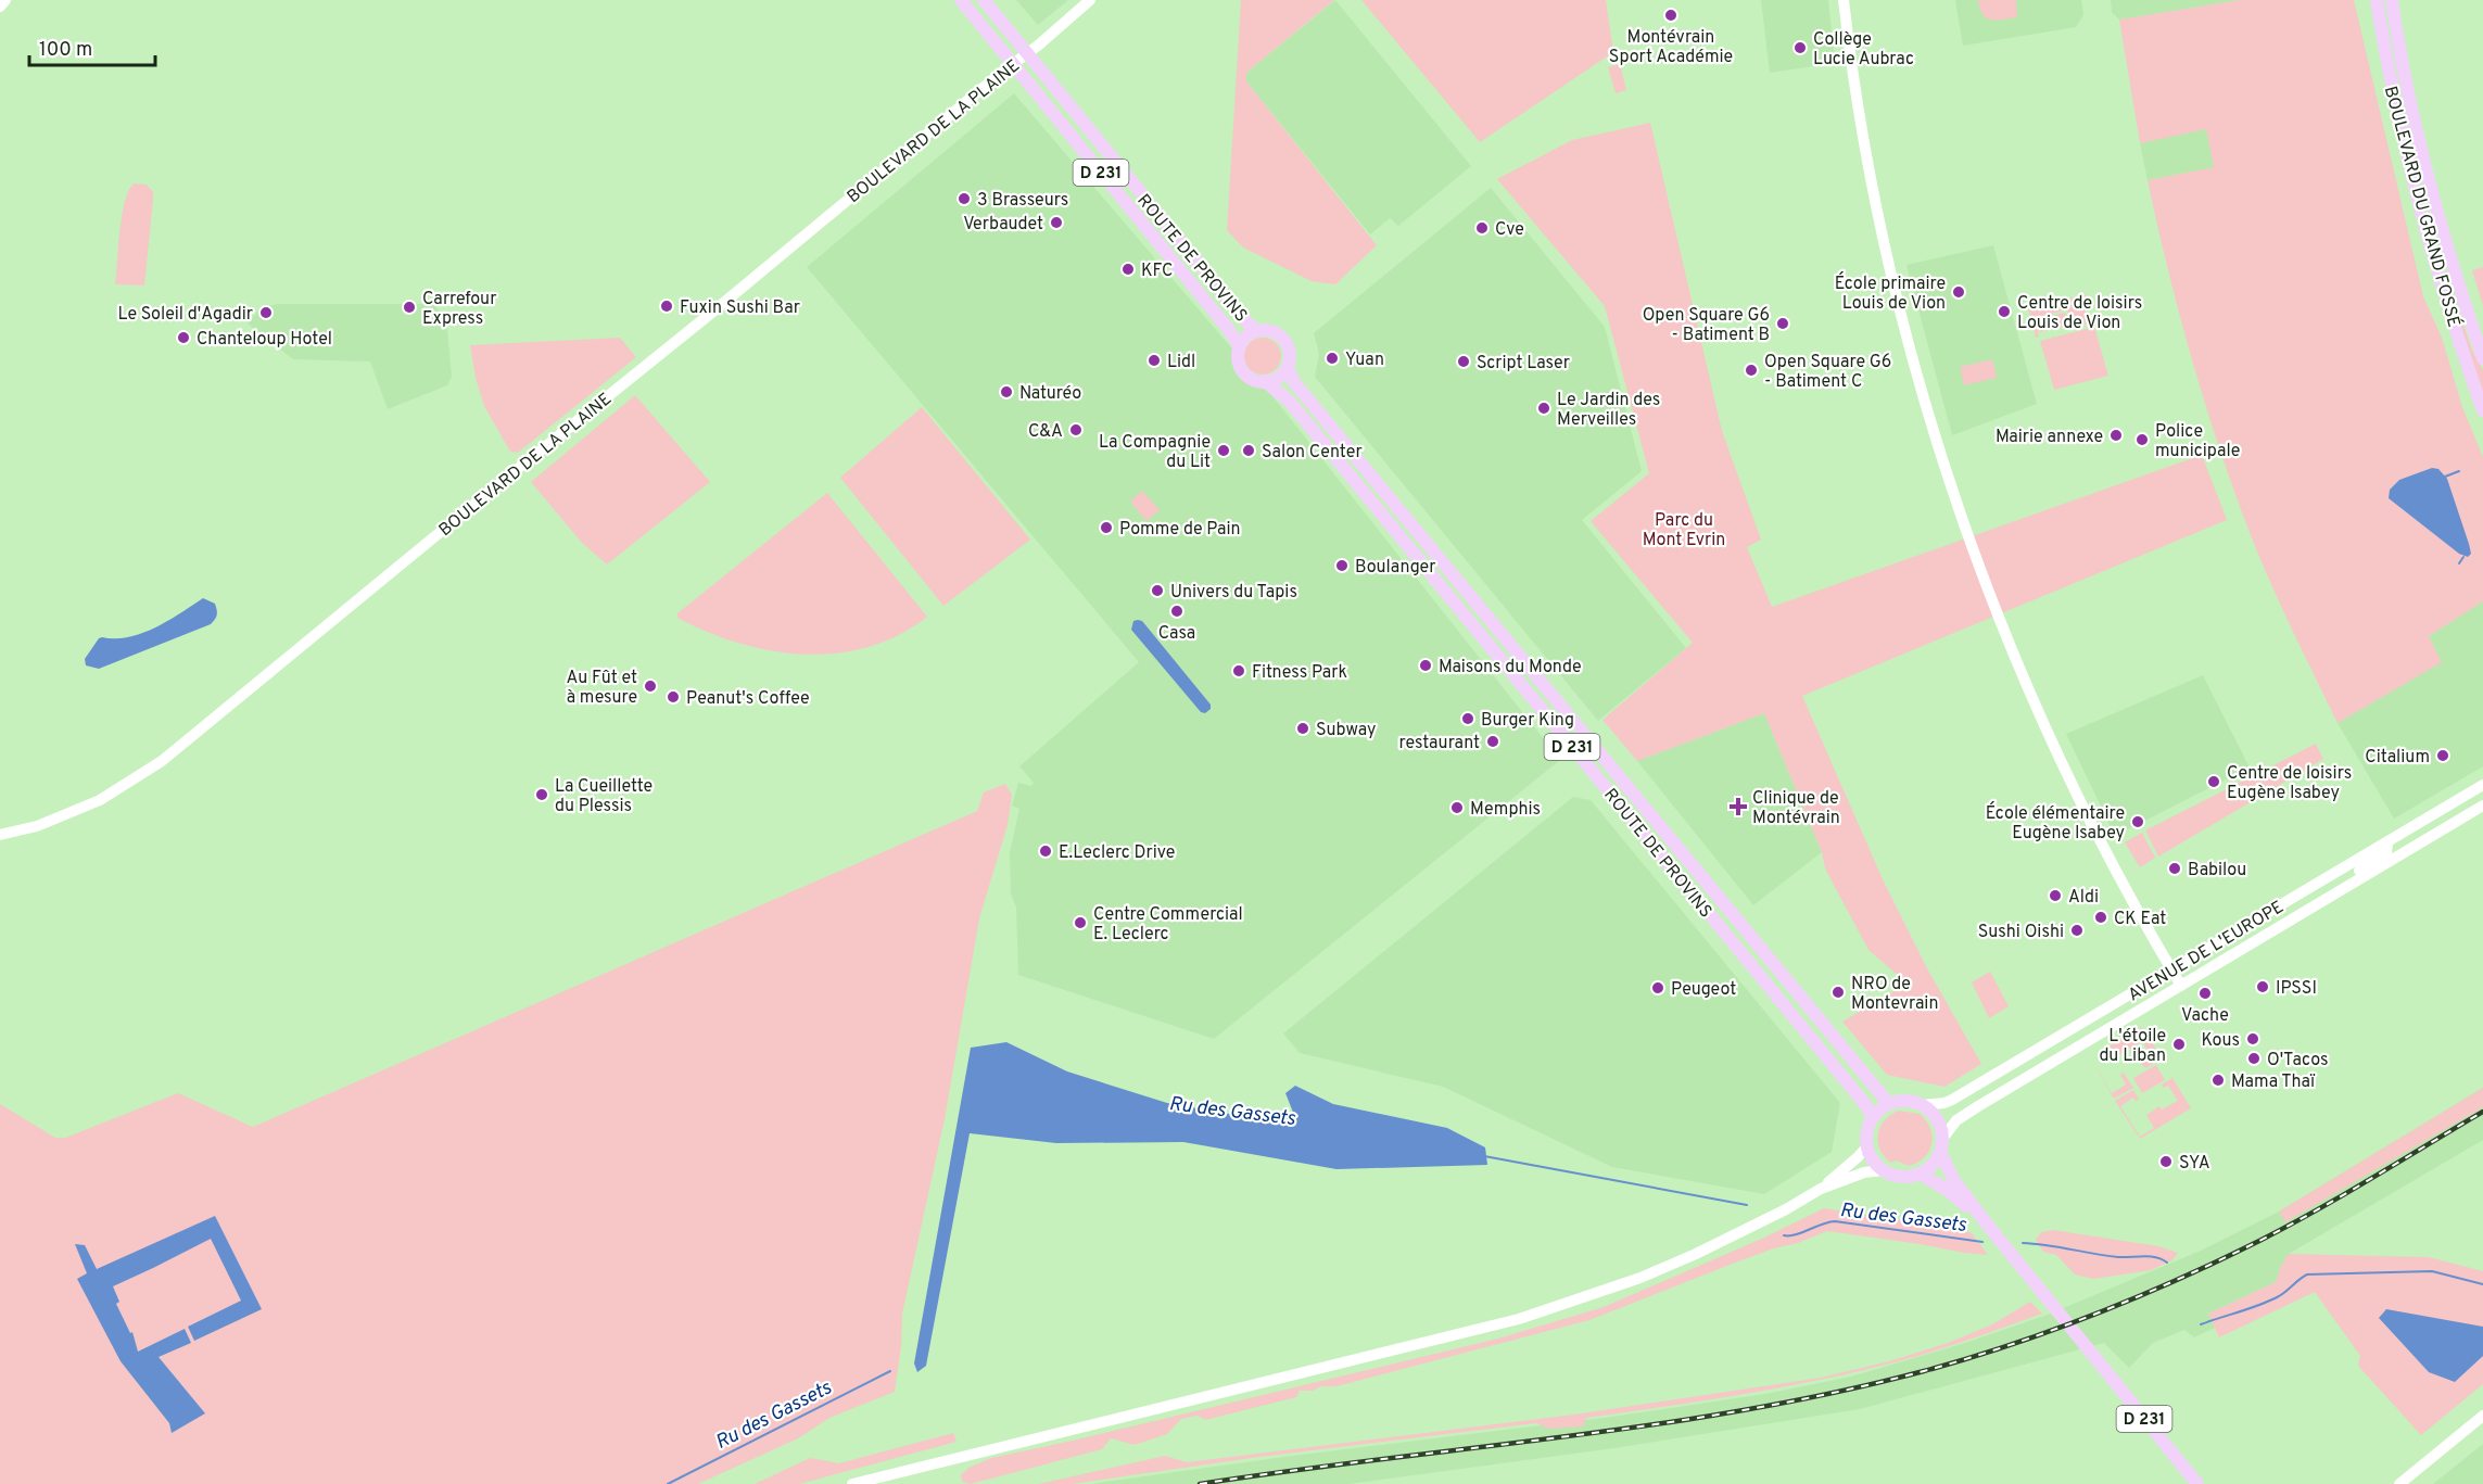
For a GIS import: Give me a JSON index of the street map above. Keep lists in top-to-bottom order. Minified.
{"streets":{"main road":["BOULEVARD DE LA PLAINE","D 231","BOULEVARD DU GRAND FOSSÉ","ROUTE DE PROVINS","AVENUE DE L'EUROPE"]},"crossings":[["BOULEVARD DE LA PLAINE","ROUTE DE PROVINS"],["D 231","ROUTE DE PROVINS"],["D 231","AVENUE DE L'EUROPE"],["ROUTE DE PROVINS","AVENUE DE L'EUROPE"]],"water":["Ru des Gassets"],"parks":["Parc du Mont Evrin"],"places":{"other":["Montévrain Sport Académie","Collège Lucie Aubrac","3 Brasseurs","Verbaudet","Cve","KFC","École primaire Louis de Vion","Fuxin Sushi Bar","Carrefour Express","Centre de loisirs Louis de Vion","Le Soleil d'Agadir","Open Square G6 - Batiment B","Chanteloup Hotel","Yuan","Lidl","Script Laser","Open Square G6 - Batiment C","Naturéo","Le Jardin des Merveilles","C&A","Mairie annexe","Police municipale","La Compagnie du Lit","Salon Center","Pomme de Pain","Boulanger","Univers du Tapis","Casa","Maisons du Monde","Fitness Park","Au Fût et à mesure","Peanut's Coffee","Burger King","Subway","restaurant","Citalium","Centre de loisirs Eugène Isabey","La Cueillette du Plessis","Memphis","École élémentaire Eugène Isabey","E.Leclerc Drive","Babilou","Aldi","CK Eat","Centre Commercial E. Leclerc","Sushi Oishi","IPSSI","Peugeot","NRO de Montevrain","Vache","Kous","L'étoile du Liban","O'Tacos","Mama Thaï","SYA"],"health":["Clinique de Montévrain"]},"scale_bar":"100 m"}
